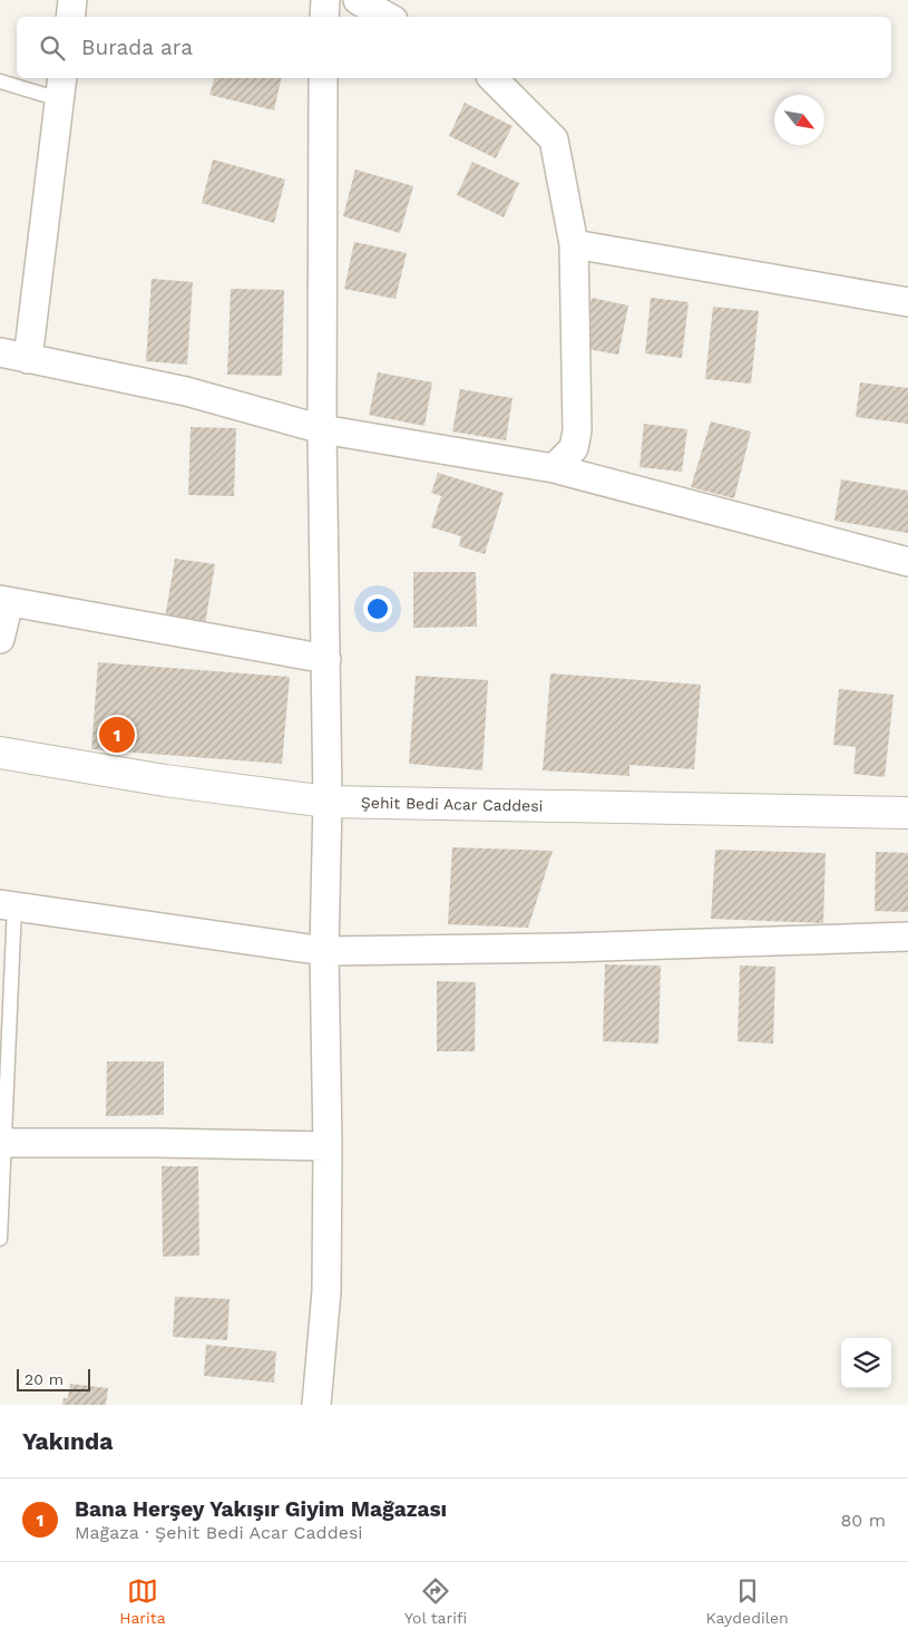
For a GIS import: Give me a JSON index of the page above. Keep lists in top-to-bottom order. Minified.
{"streets":{"street":["Şehit Bedi Acar Caddesi"]},"scale_bar":"20 m","north":"bottom right","page":{"search":"Burada ara","pins":"1","scale":"20 m","heading":"Yakında","list":[{"mark":"1","name":"Bana Herşey Yakışır Giyim Mağazası","note":"Mağaza · Şehit Bedi Acar Caddesi","value":"80 m"}],"nav":["Harita","Yol tarifi","Kaydedilen"]}}
